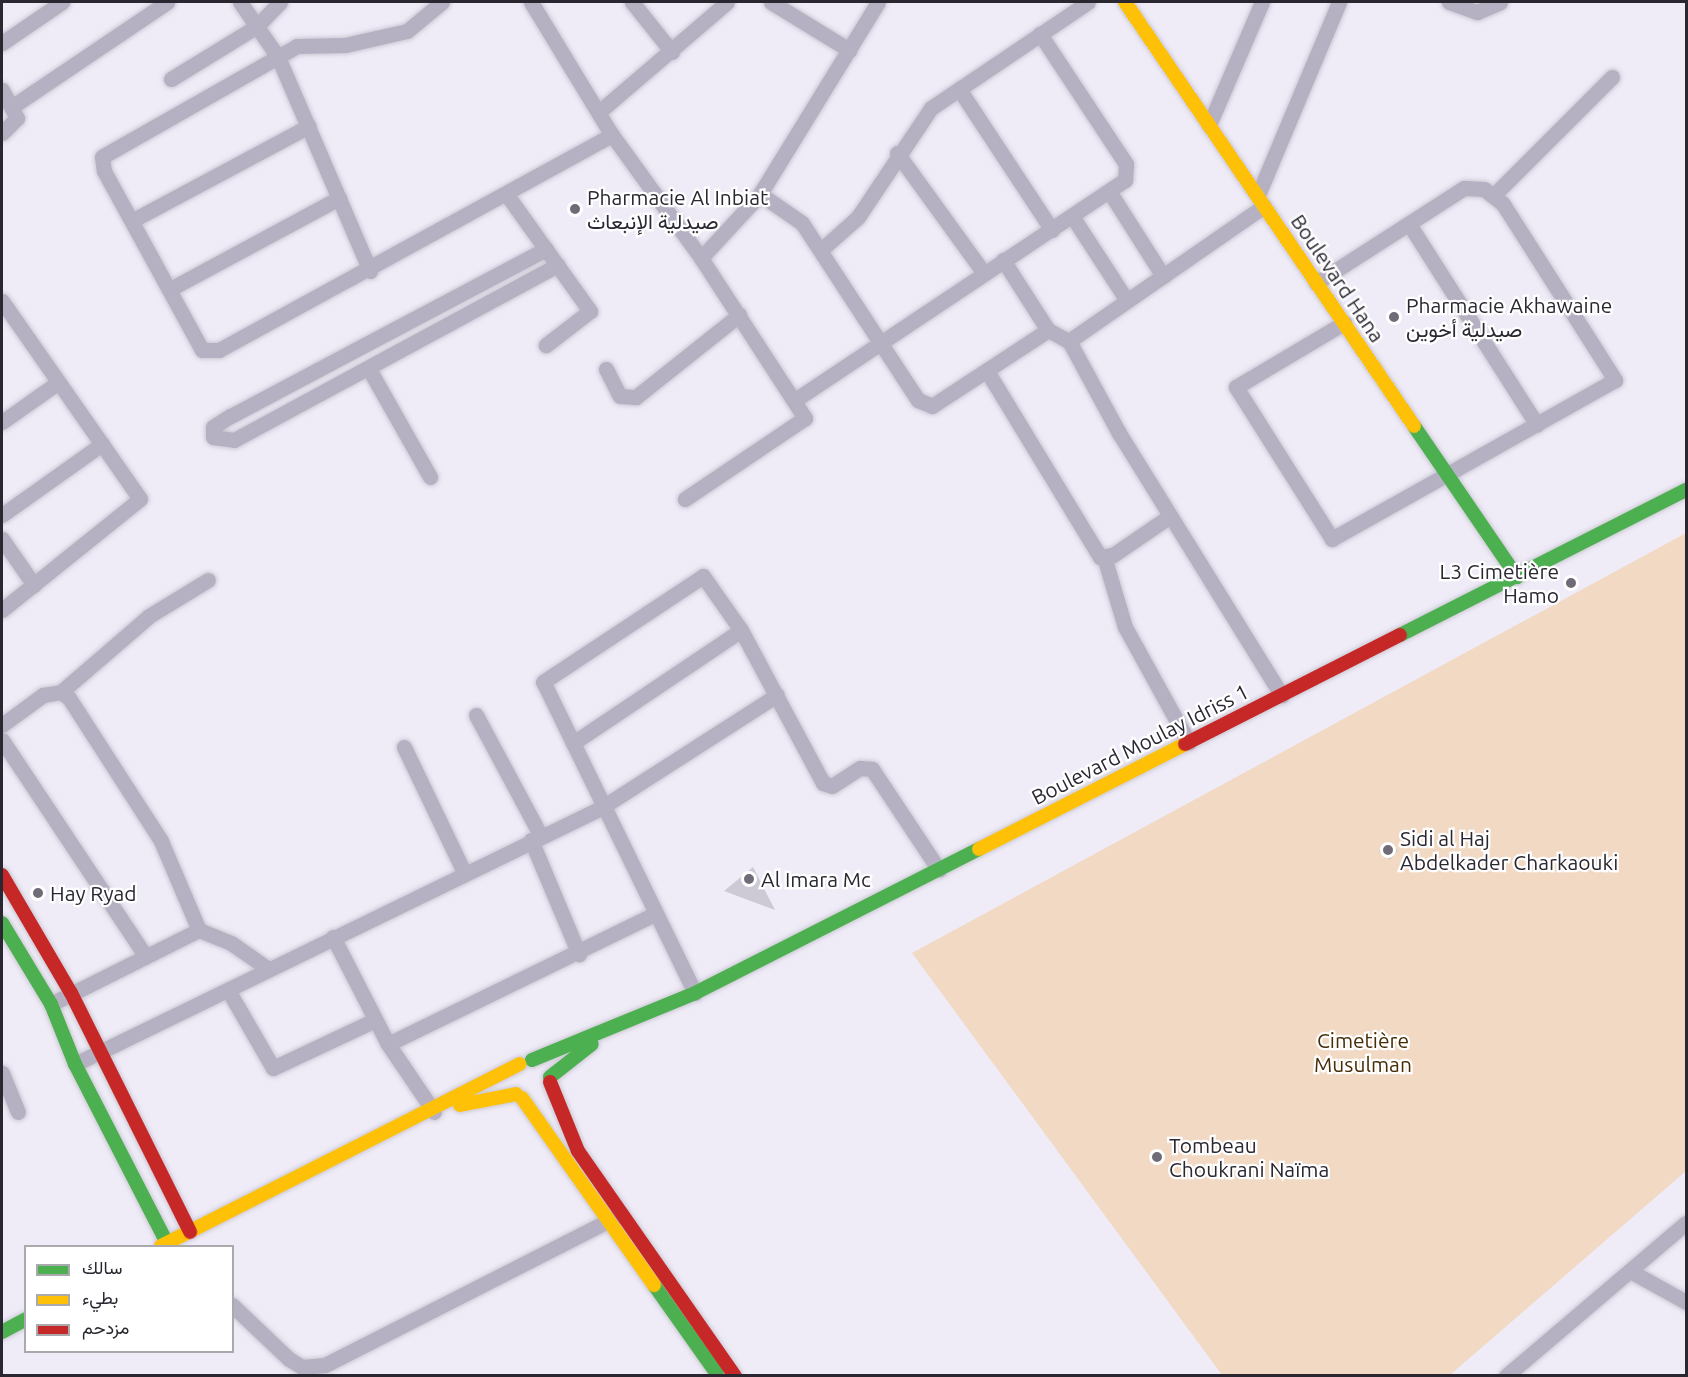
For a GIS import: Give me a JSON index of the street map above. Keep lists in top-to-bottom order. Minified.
{"streets":{"main road":["Boulevard Hana","Boulevard Moulay Idriss 1"]},"crossings":[["Boulevard Hana","Boulevard Moulay Idriss 1"]],"parks":["Cimetière Musulman"],"places":["Pharmacie Al Inbiat صيدلية الإنبعاث","Pharmacie Akhawaine صيدلية أخوين","L3 Cimetière Hamo","Sidi al Haj Abdelkader Charkaouki","Al Imara Mc","Hay Ryad","Tombeau Choukrani Naïma"],"legend":["سالك","بطيء","مزدحم"]}
